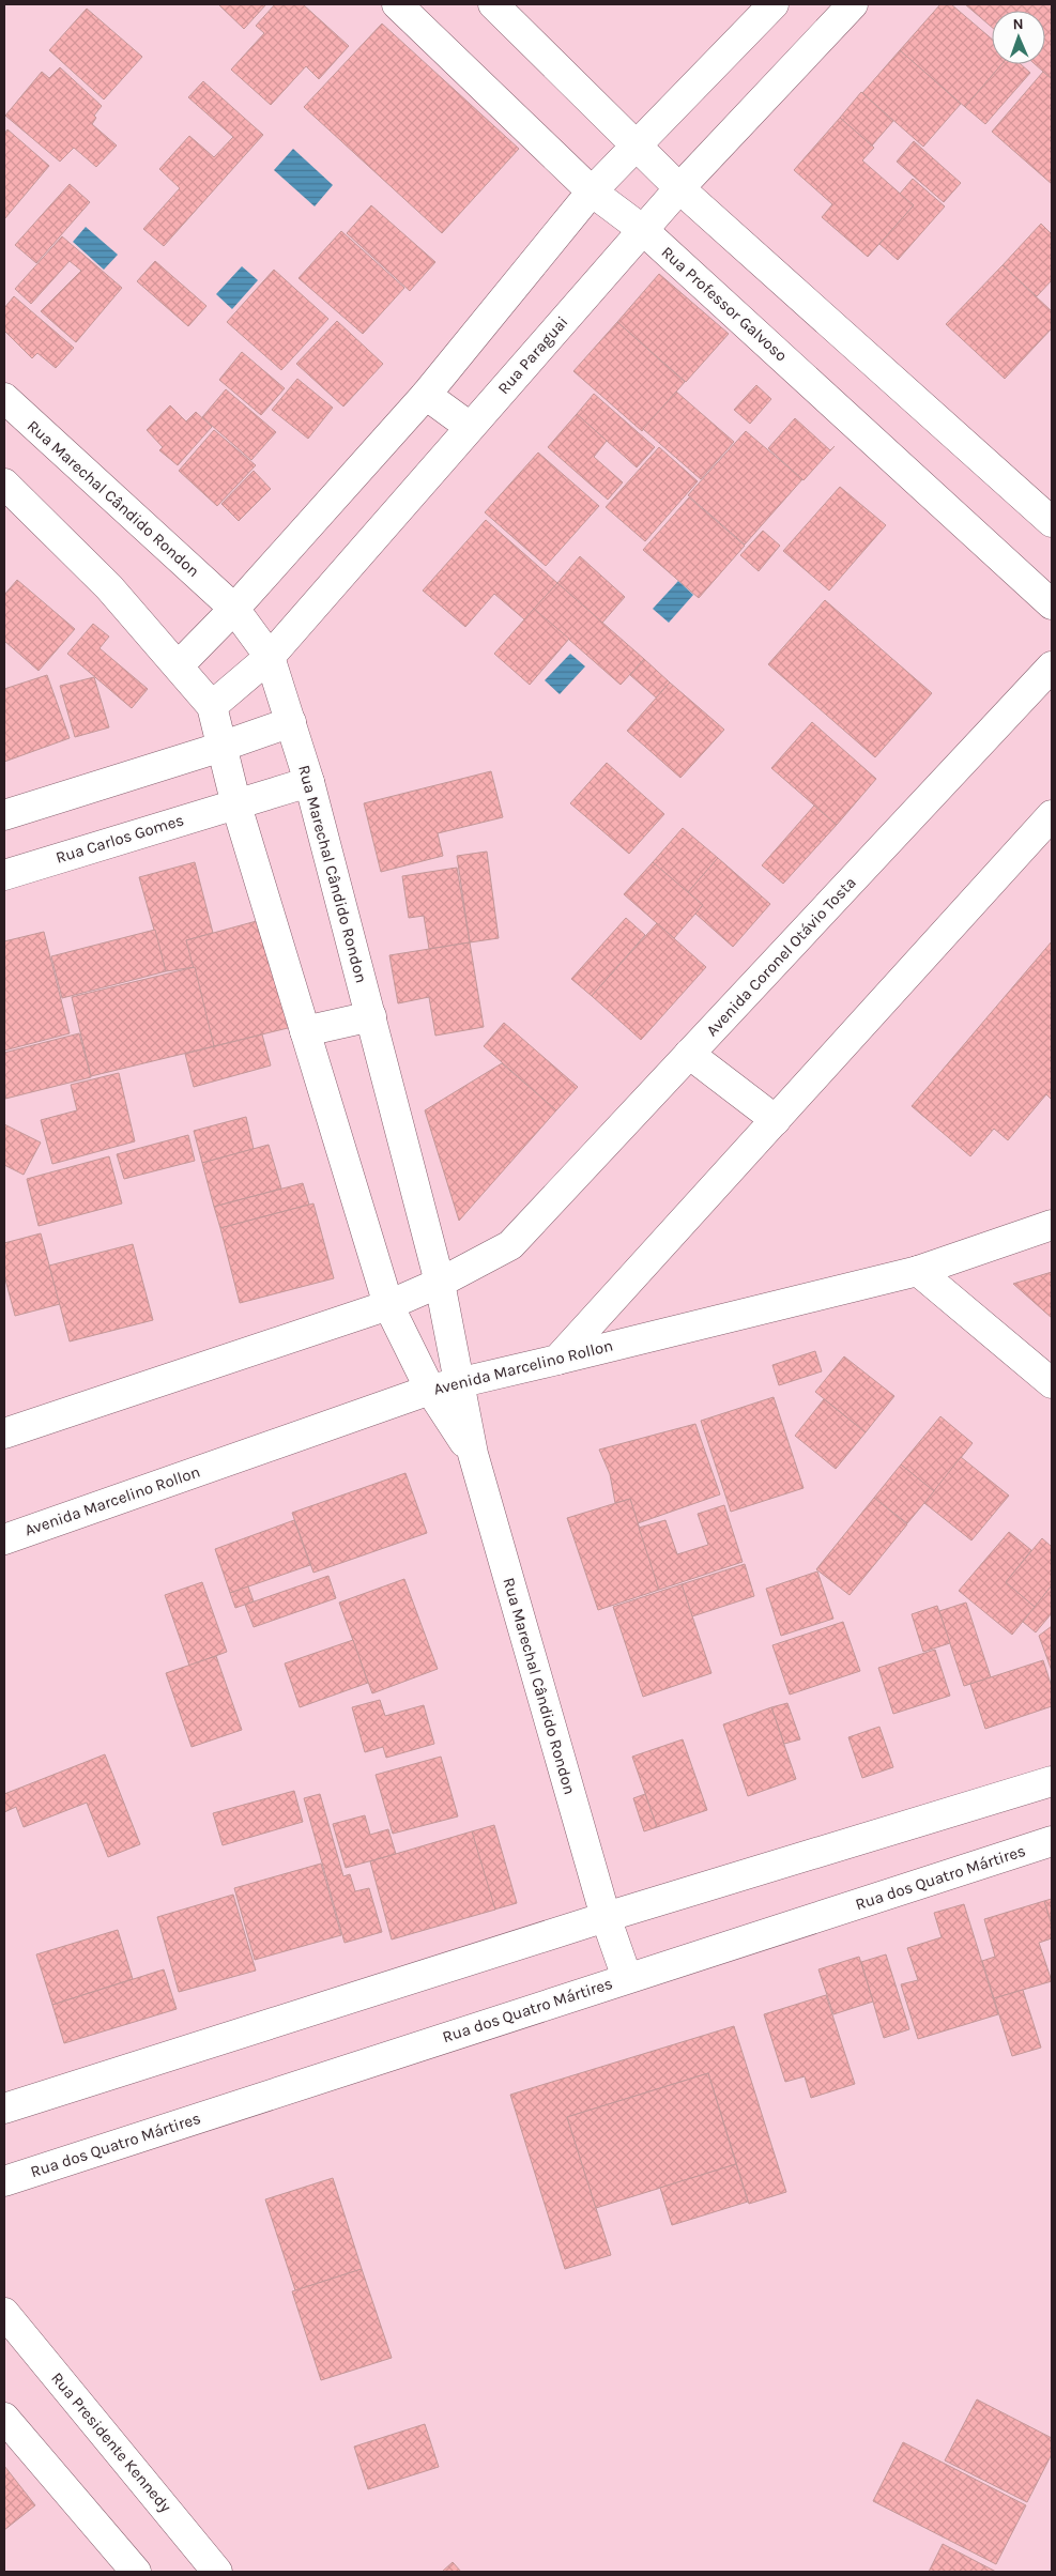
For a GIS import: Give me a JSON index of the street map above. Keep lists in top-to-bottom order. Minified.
{"streets":{"street":["Rua Professor Galvoso","Rua Paraguai","Rua Marechal Cândido Rondon","Rua Carlos Gomes","Avenida Coronel Otávio Tosta","Avenida Marcelino Rollon","Rua dos Quatro Mártires","Rua Presidente Kennedy"]},"crossings":[["Rua Professor Galvoso","Rua Paraguai"],["Rua Paraguai","Rua Marechal Cândido Rondon"],["Rua Marechal Cândido Rondon","Rua Carlos Gomes"],["Rua Marechal Cândido Rondon","Avenida Coronel Otávio Tosta"],["Rua Marechal Cândido Rondon","Avenida Marcelino Rollon"],["Rua Marechal Cândido Rondon","Rua dos Quatro Mártires"]],"north":"top"}
